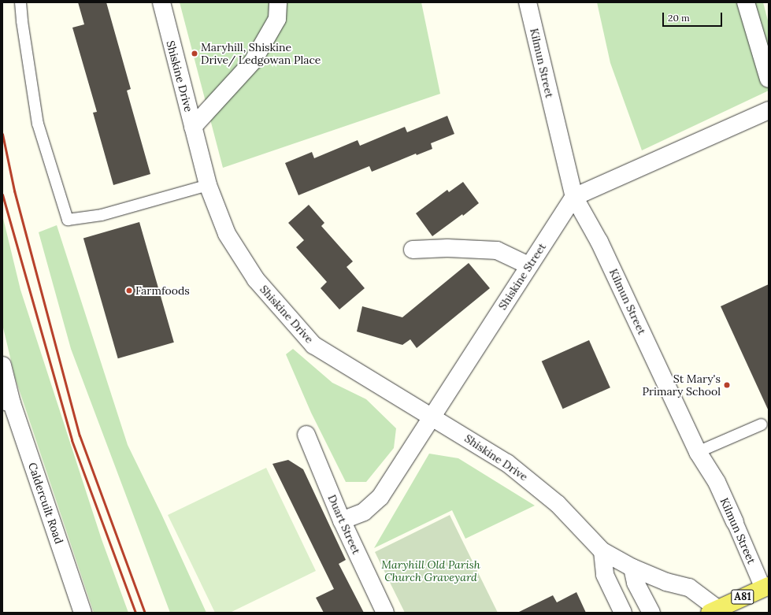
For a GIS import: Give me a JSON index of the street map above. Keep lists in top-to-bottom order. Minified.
{"streets":{"main road":["A81"],"street":["Kilmun Street","Shiskine Drive","Shiskine Street","Caldercuilt Road","Duart Street"]},"crossings":[["Kilmun Street","Shiskine Street"],["Kilmun Street","A81"],["Shiskine Drive","Shiskine Street"],["Shiskine Drive","A81"],["Shiskine Street","Duart Street"]],"parks":["Maryhill Old Parish Church Graveyard"],"places":["Maryhill, Shiskine Drive/ Ledgowan Place","Farmfoods","St Mary's Primary School"],"scale_bar":"20 m"}
